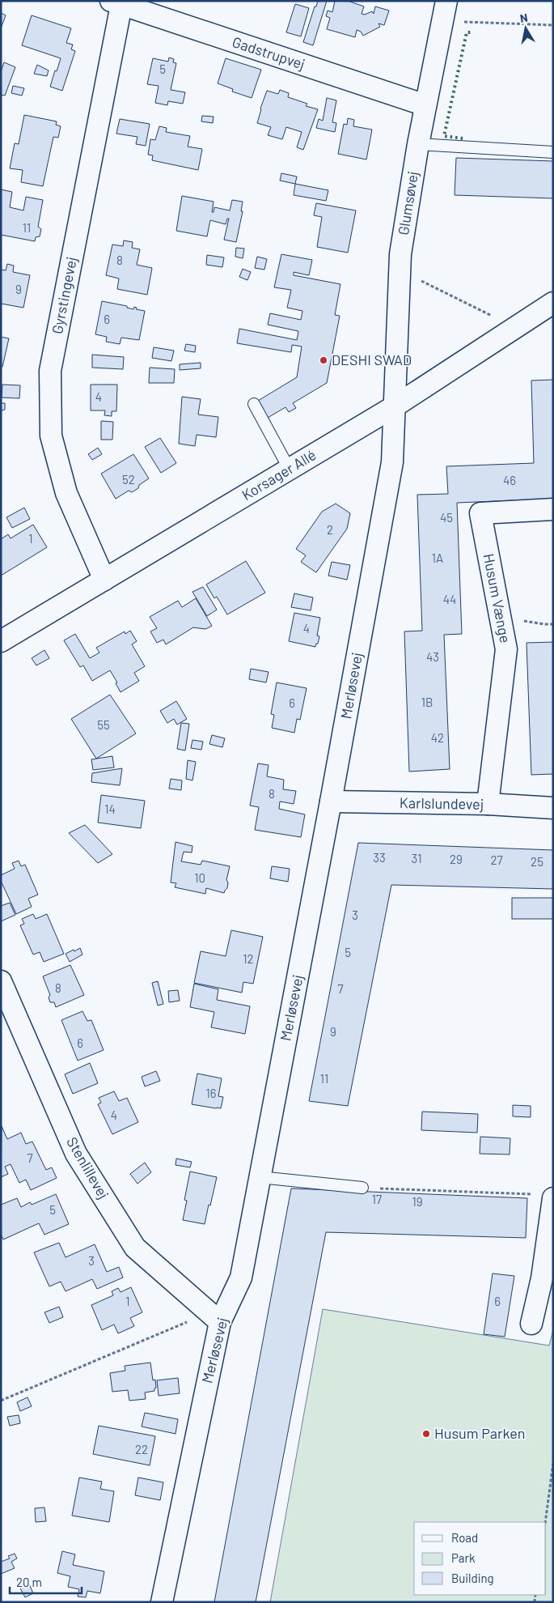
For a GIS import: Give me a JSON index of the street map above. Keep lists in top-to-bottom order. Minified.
{"streets":{"street":["Gadstrupvej","Glumsøvej","Gyrstingevej","Korsager Allé","Husum Vænge","Merløsevej","Karlslundevej","Stenlillevej"]},"crossings":[["Gadstrupvej","Glumsøvej"],["Gadstrupvej","Gyrstingevej"],["Glumsøvej","Korsager Allé"],["Glumsøvej","Merløsevej"],["Gyrstingevej","Korsager Allé"],["Korsager Allé","Merløsevej"],["Husum Vænge","Karlslundevej"],["Merløsevej","Karlslundevej"],["Merløsevej","Stenlillevej"]],"places":["DESHI SWAD","Husum Parken"],"house_numbers":["5","11","8","9","6","4","52","46","45","2","1","1A","44","4","43","1B","6","55","42","8","14","33","31","29","27","25","10","3","5","12","8","7","9","6","11","16","4","7","17","19","5","3","1","6","22"],"legend":["Road","Park","Building"],"scale_bar":"20 m","north":"top"}
